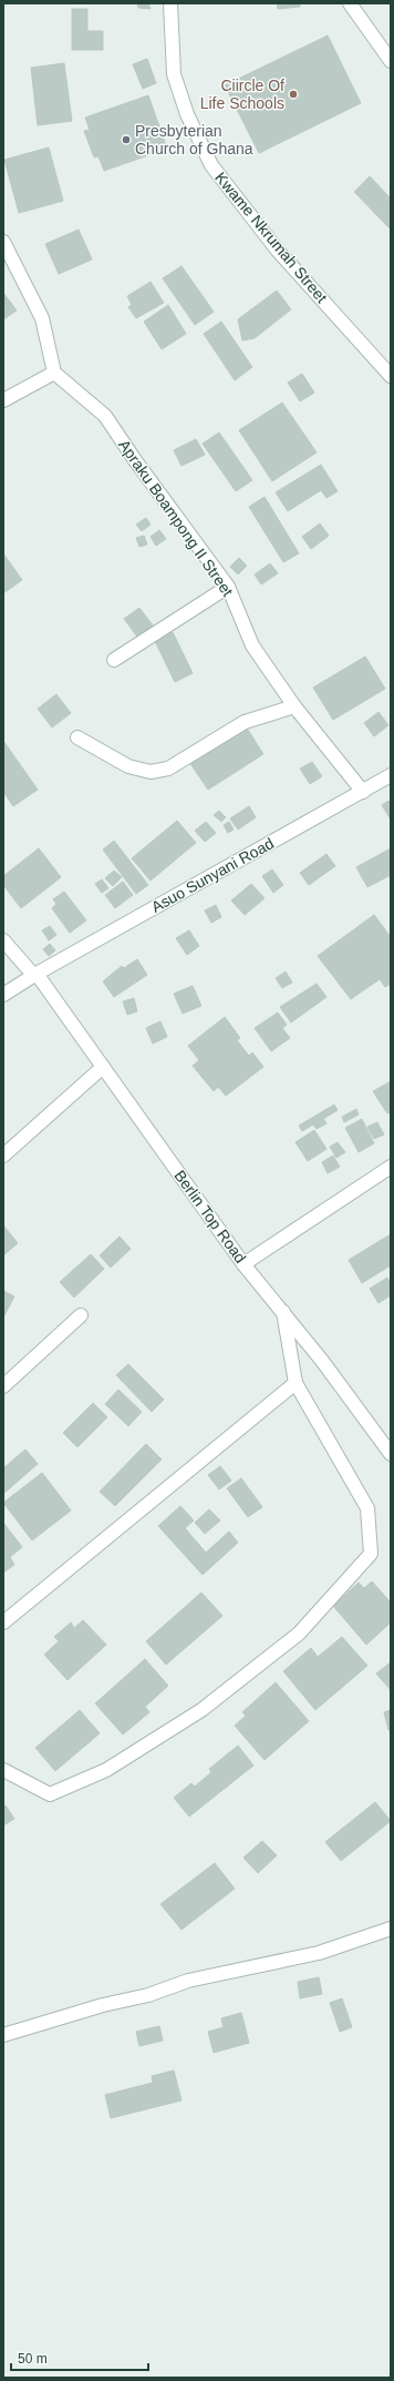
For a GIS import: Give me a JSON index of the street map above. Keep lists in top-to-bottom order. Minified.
{"streets":{"street":["Kwame Nkrumah Street","Apraku Boampong II Street","Asuo Sunyani Road","Berlin Top Road"]},"crossings":[["Apraku Boampong II Street","Asuo Sunyani Road"],["Asuo Sunyani Road","Berlin Top Road"]],"places":["Ciircle Of Life Schools","Presbyterian Church of Ghana"],"scale_bar":"50 m"}
